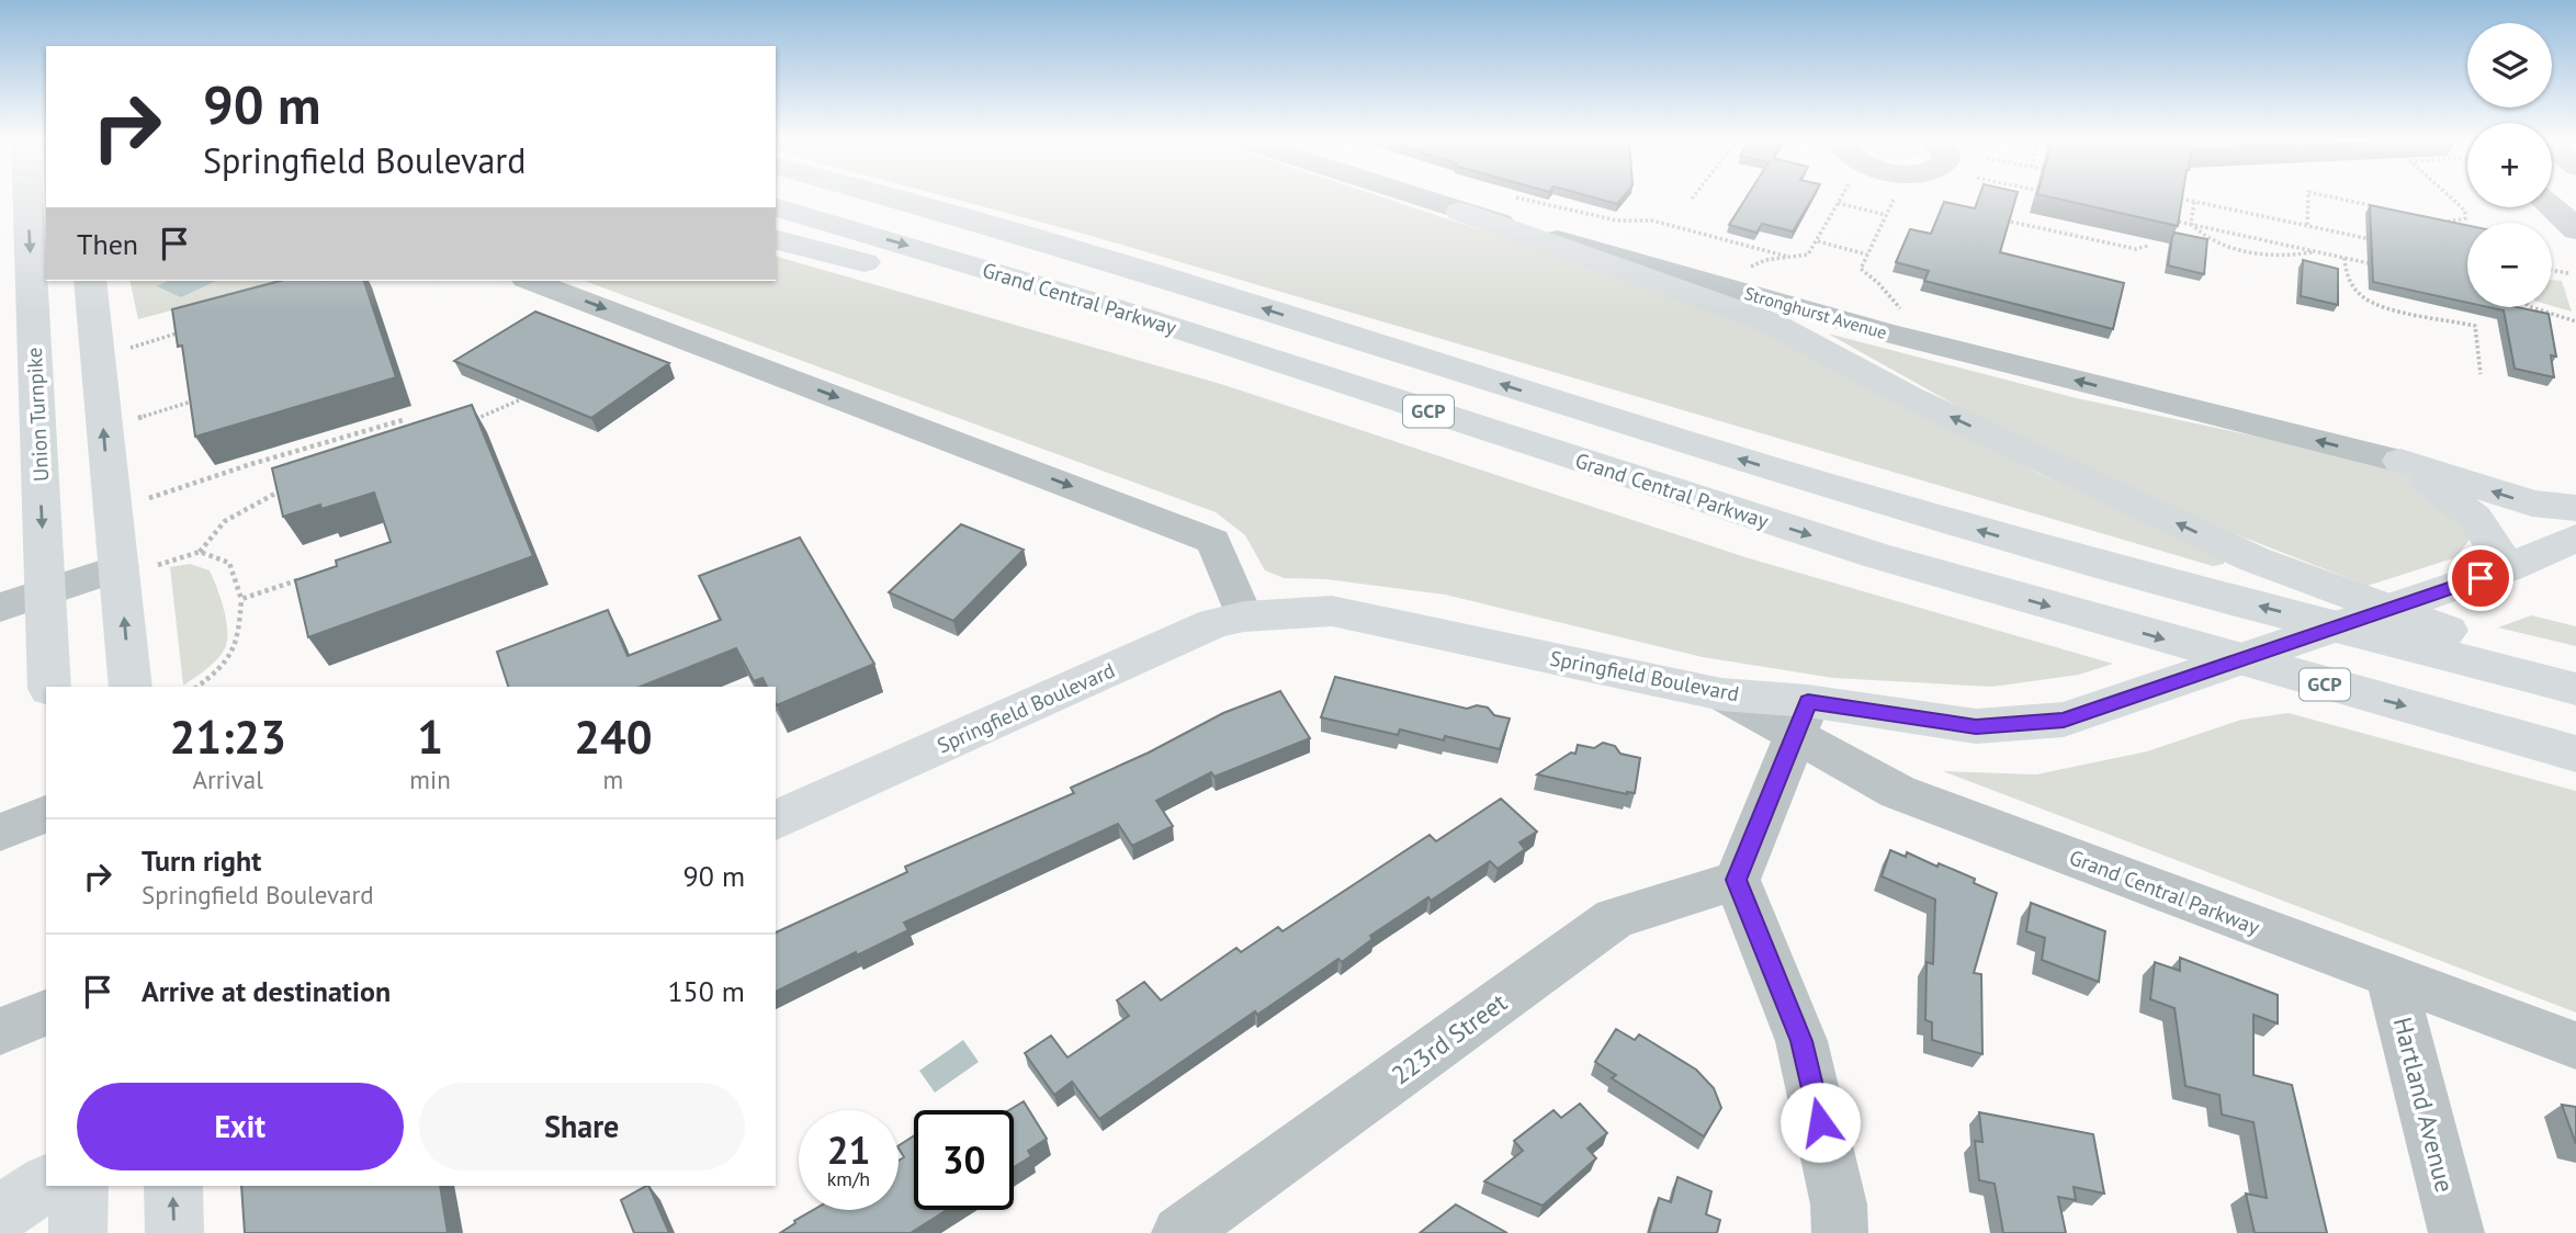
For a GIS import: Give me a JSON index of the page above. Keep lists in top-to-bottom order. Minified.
{"streets":{"main road":["Grand Central Parkway","GCP","Union Turnpike","Springfield Boulevard"],"street":["Stronghurst Avenue","223rd Street","Hartland Avenue"]},"crossings":[["Grand Central Parkway","Springfield Boulevard"],["Grand Central Parkway","Hartland Avenue"]],"one_way":["Stronghurst Avenue"],"page":{"map_buttons":["+","−"],"turn":["90 m","Springfield Boulevard"],"then":"Then","eta":["21:23","Arrival","1","min","240","m"],"list":[{"name":"Turn right","note":"Springfield Boulevard","value":"90 m"},{"name":"Arrive at destination","value":"150 m"}],"buttons":["Exit","Share"],"speed":"21 km/h","limit":"30"}}
